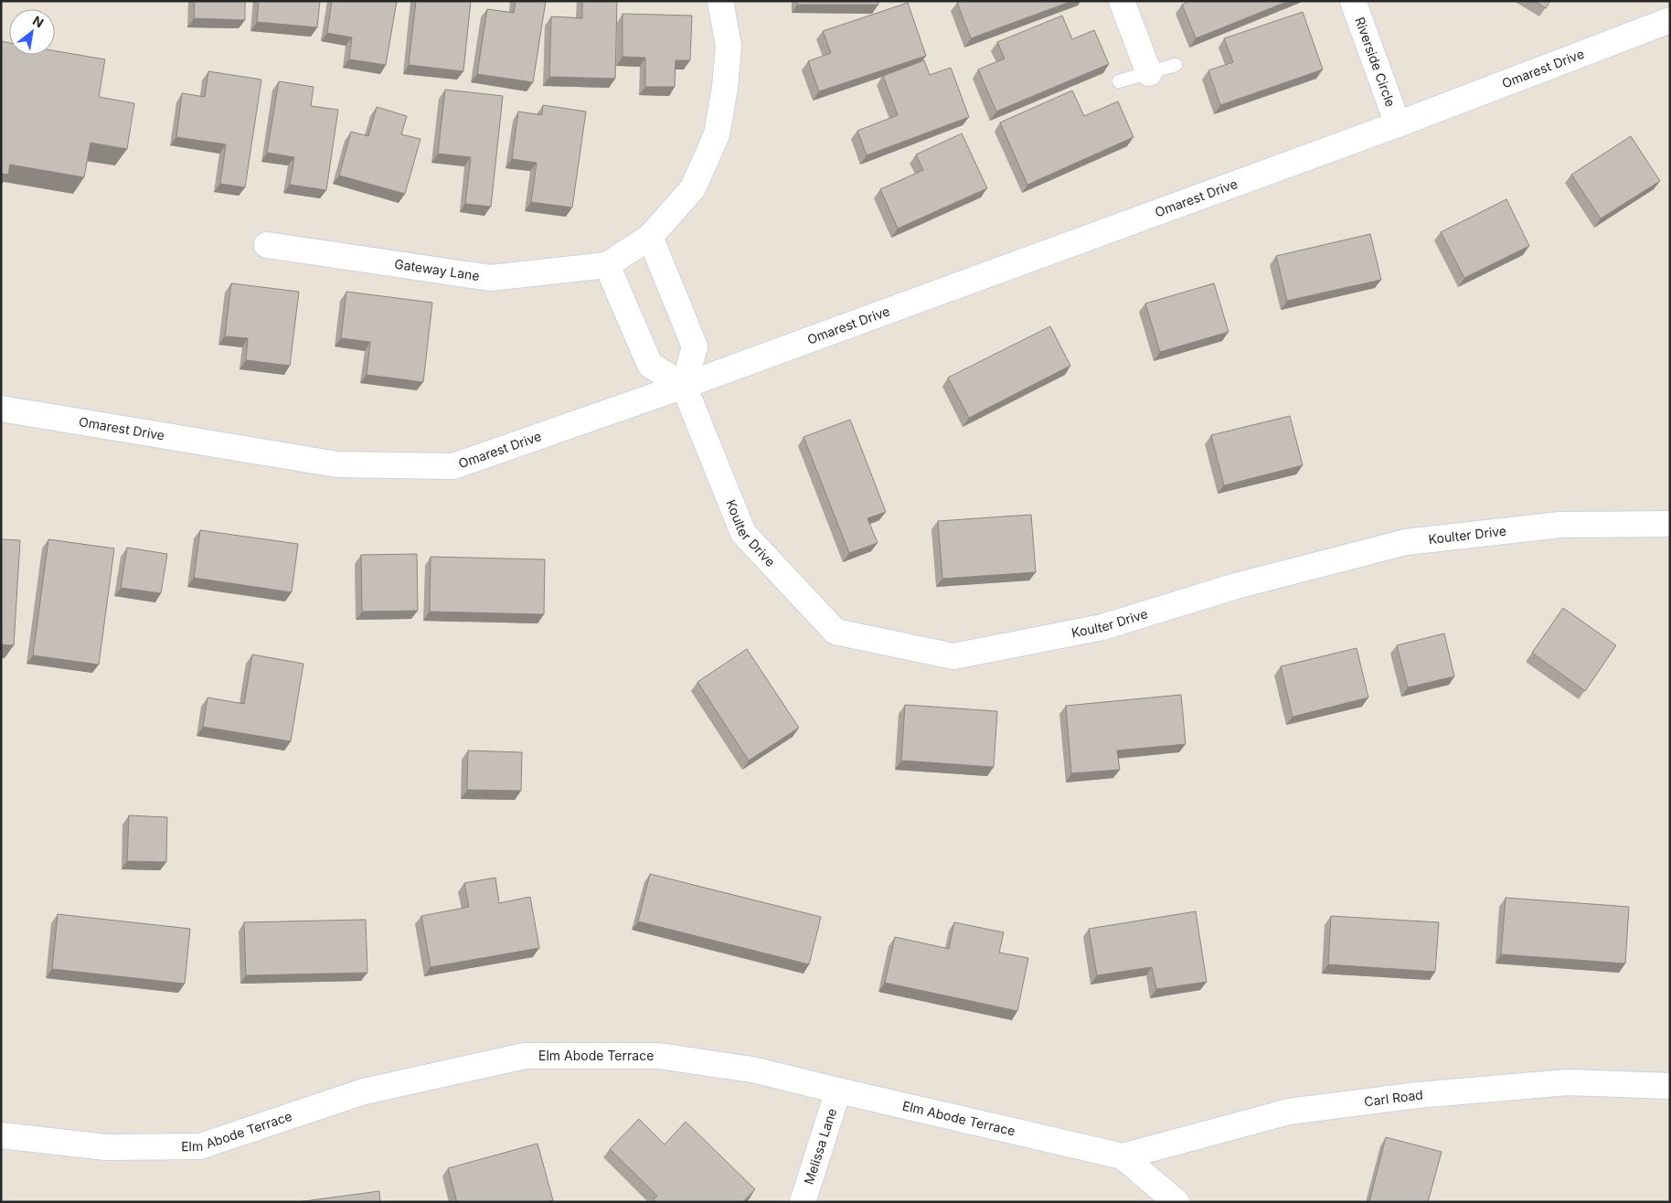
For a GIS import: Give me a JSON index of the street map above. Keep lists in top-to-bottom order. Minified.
{"streets":{"street":["Riverside Circle","Omarest Drive","Gateway Lane","Koulter Drive","Elm Abode Terrace","Carl Road","Melissa Lane"]},"crossings":[["Riverside Circle","Omarest Drive"],["Omarest Drive","Koulter Drive"],["Elm Abode Terrace","Carl Road"],["Elm Abode Terrace","Melissa Lane"]],"north":"top right"}
